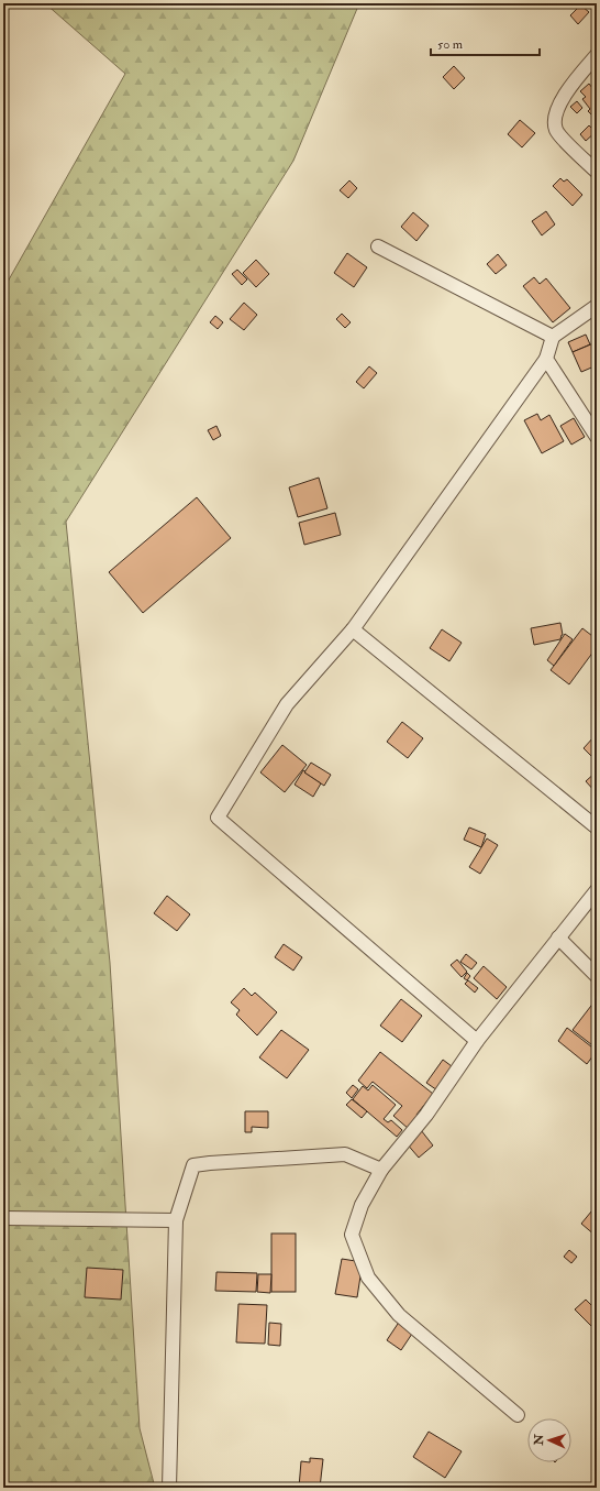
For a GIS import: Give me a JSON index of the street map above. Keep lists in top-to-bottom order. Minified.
{"scale_bar":"50 m","north":"left"}
